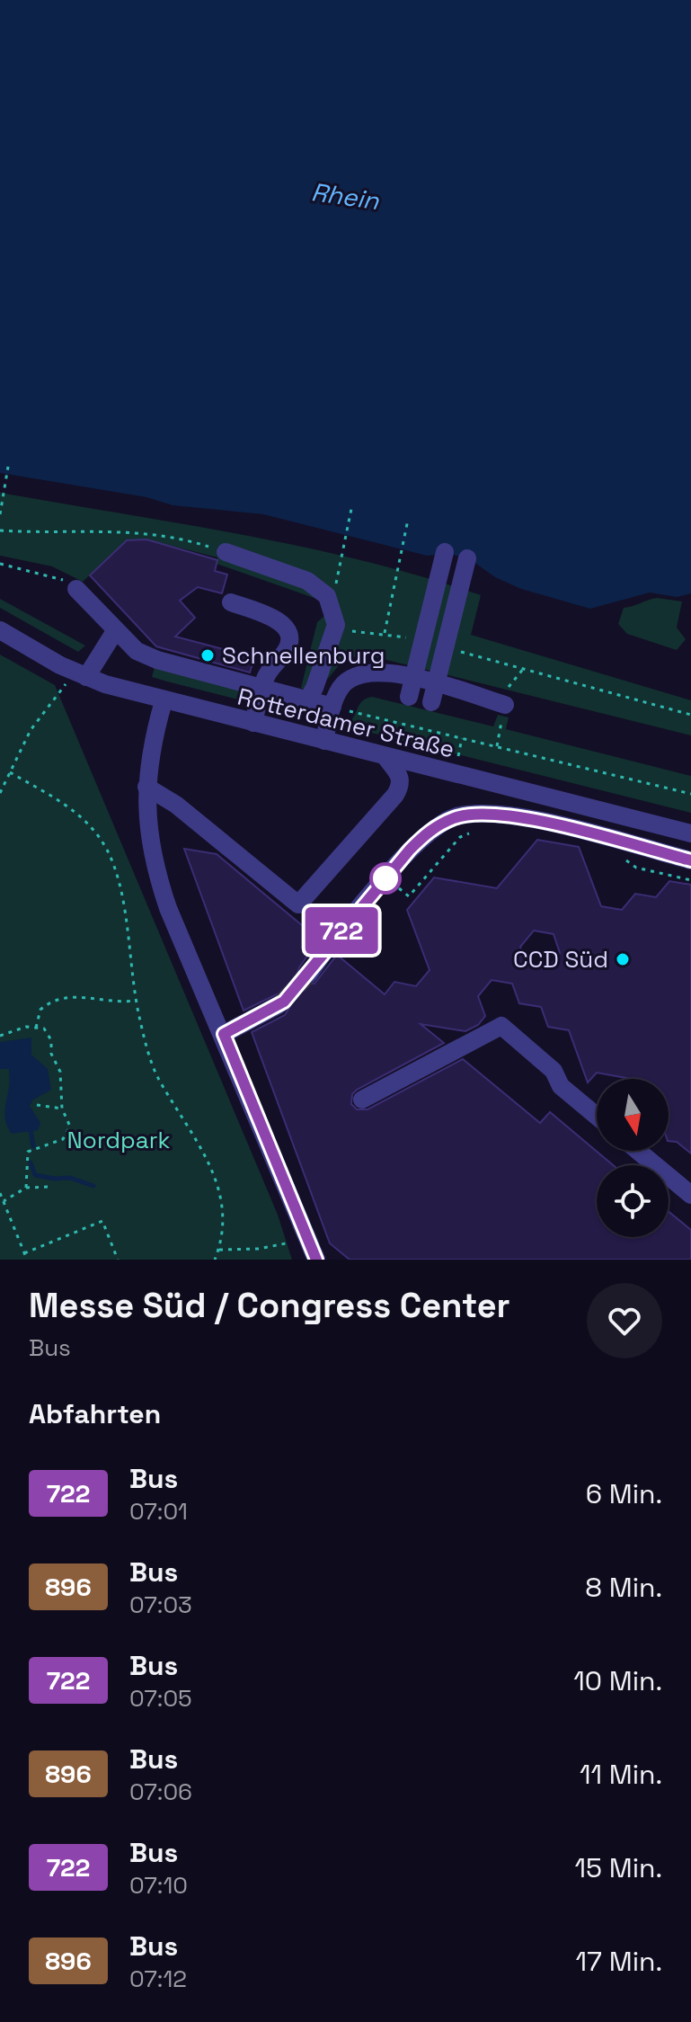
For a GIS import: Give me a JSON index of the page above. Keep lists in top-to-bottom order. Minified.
{"streets":{"street":["Rotterdamer Straße"]},"water":["Rhein"],"parks":["Nordpark"],"places":["Schnellenburg","CCD Süd"],"lines":["bus line 722"],"north":"bottom","page":{"on_map":"722","heading":[["Messe Süd / Congress Center","Bus"],"Abfahrten"],"list":[{"mark":"722","name":"Bus","note":"07:01","value":"6 Min."},{"mark":"896","name":"Bus","note":"07:03","value":"8 Min."},{"mark":"722","name":"Bus","note":"07:05","value":"10 Min."},{"mark":"896","name":"Bus","note":"07:06","value":"11 Min."},{"mark":"722","name":"Bus","note":"07:10","value":"15 Min."},{"mark":"896","name":"Bus","note":"07:12","value":"17 Min."}]}}
